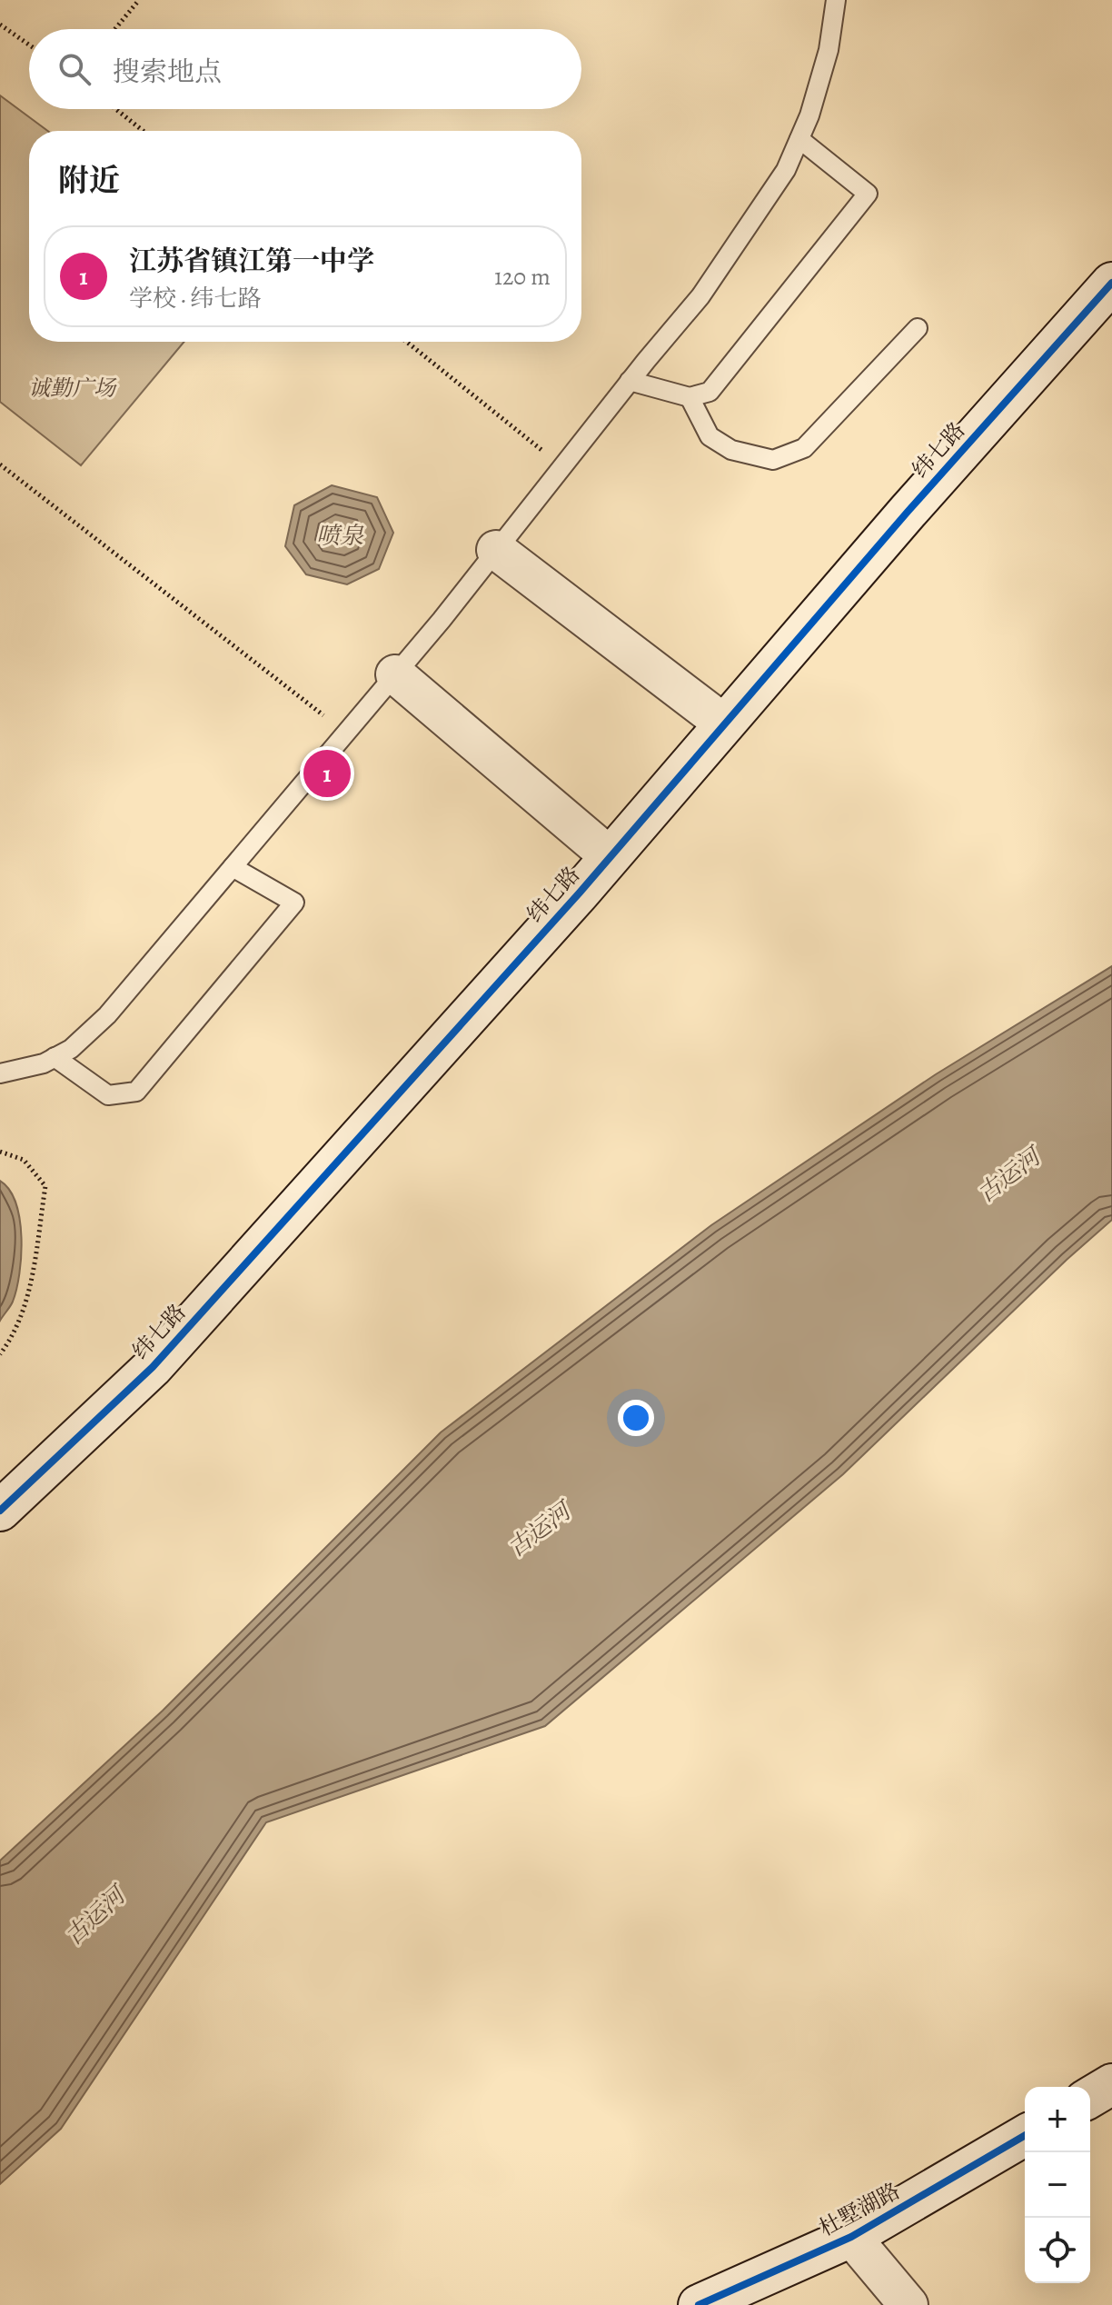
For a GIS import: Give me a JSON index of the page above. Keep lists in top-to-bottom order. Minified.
{"streets":{"street":["纬七路","杜墅湖路"]},"water":["喷泉","古运河"],"parks":["诚勤广场"],"page":{"search":"搜索地点","heading":"附近","list":[{"mark":"1","name":"江苏省镇江第一中学","note":"学校 · 纬七路","value":"120 m"}],"pins":"1","map_buttons":["+","−"]}}
